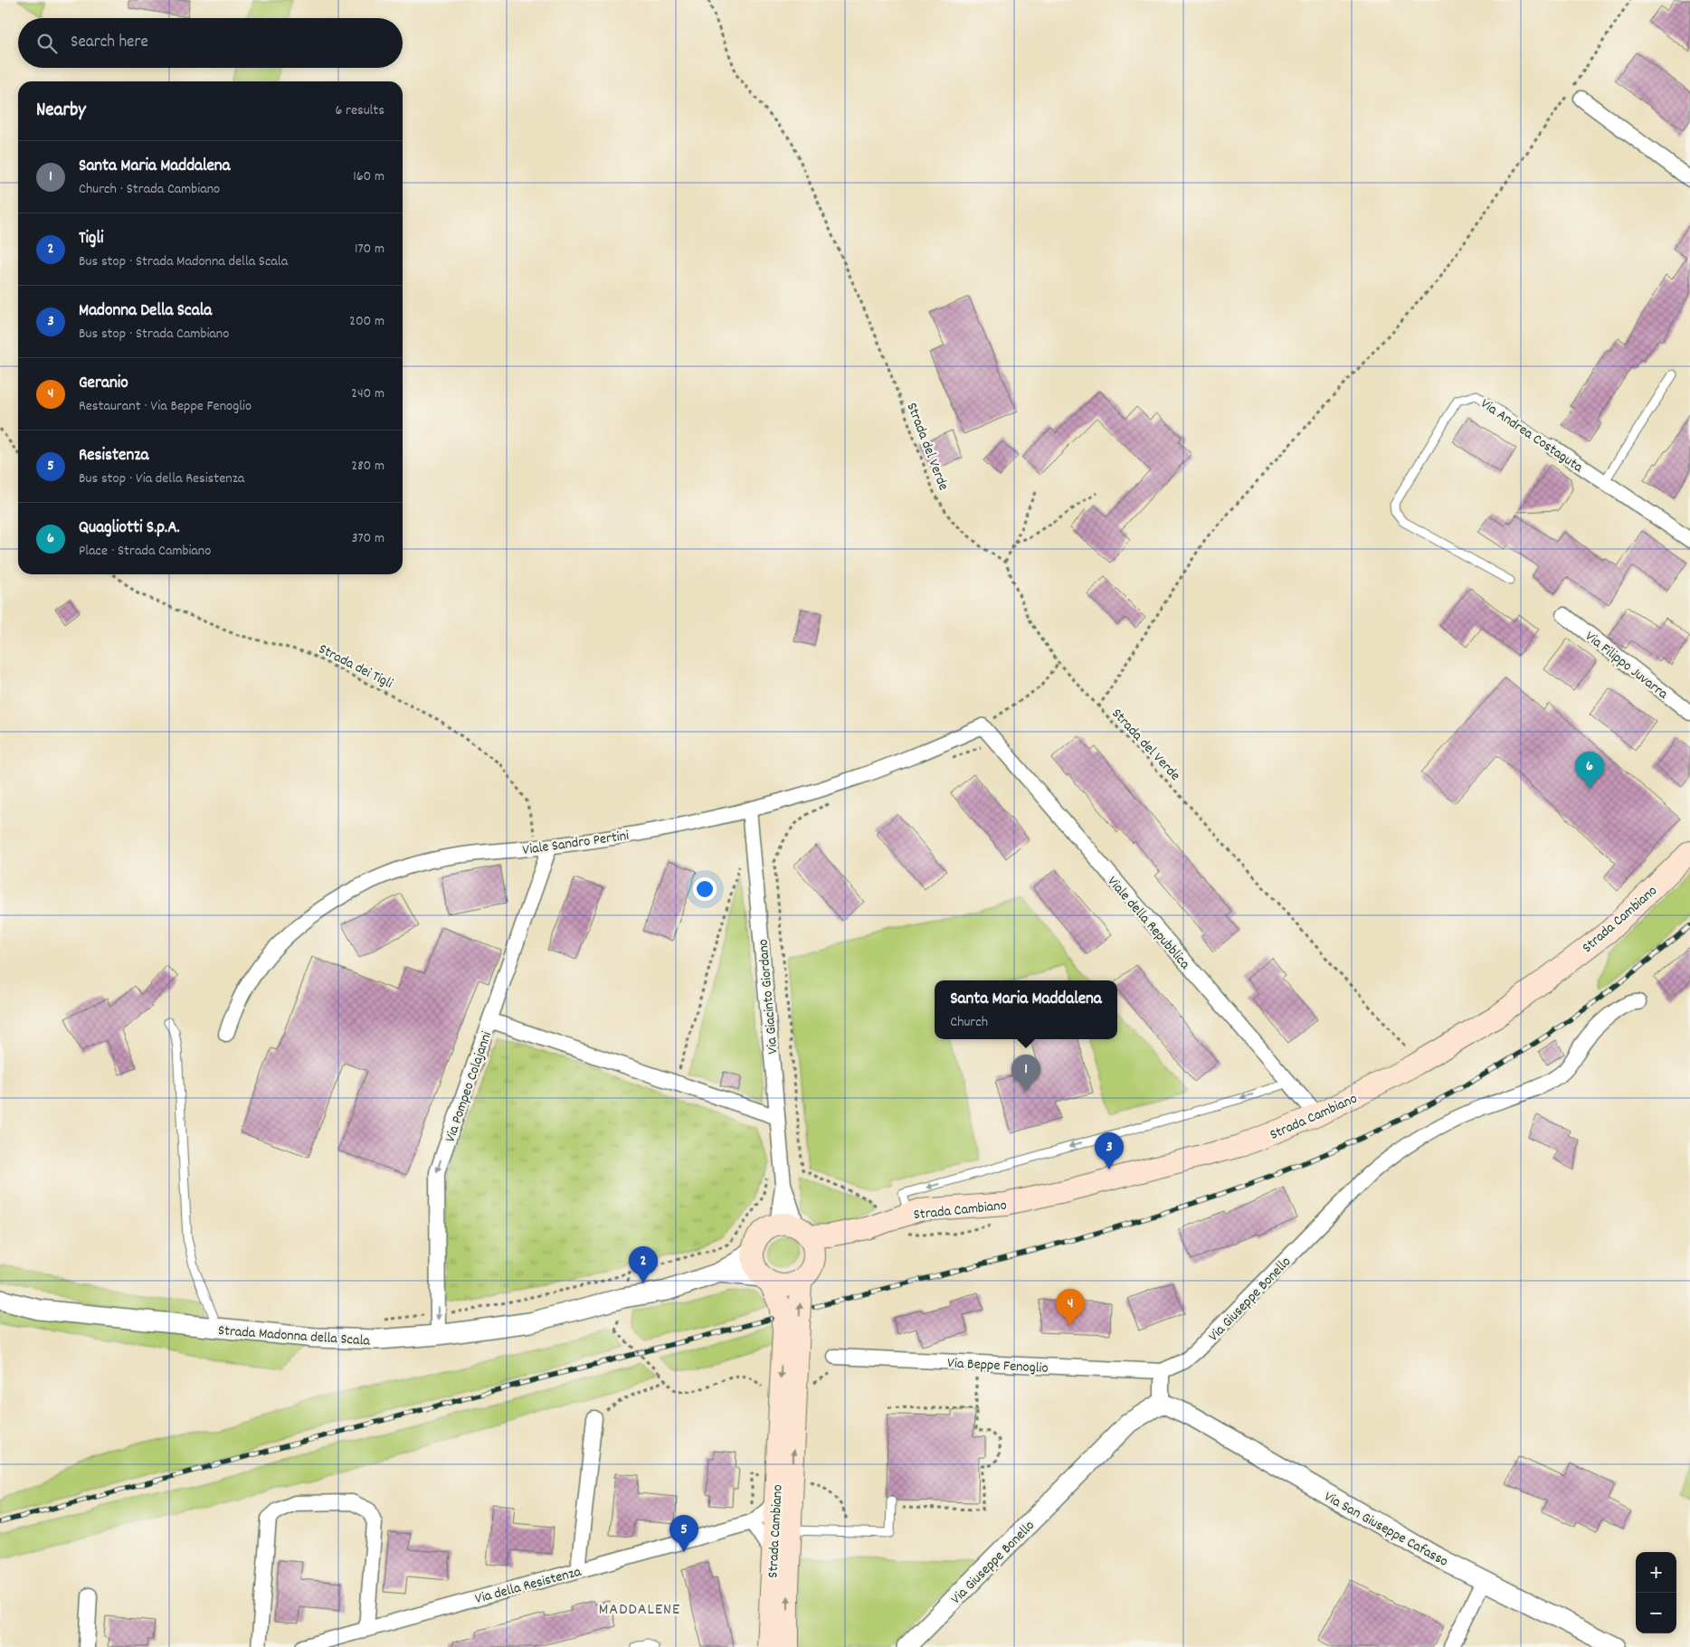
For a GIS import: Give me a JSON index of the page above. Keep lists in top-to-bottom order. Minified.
{"streets":{"main road":["Strada Cambiano"],"street":["Via Andrea Costaguta","Via Filippo Juvarra","Viale Sandro Pertini","Viale della Repubblica","Via Giacinto Giordano","Via Pompeo Colajanni","Via Giuseppe Bonello","Strada Madonna della Scala","Via Beppe Fenoglio","Via San Giuseppe Cafasso","Via della Resistenza"],"path":["Strada del Verde","Strada dei Tigli"]},"crossings":[["Strada del Verde","Strada Cambiano"],["Strada dei Tigli","Viale Sandro Pertini"],["Strada dei Tigli","Via Pompeo Colajanni"],["Viale Sandro Pertini","Viale della Repubblica"],["Viale Sandro Pertini","Via Giacinto Giordano"],["Viale Sandro Pertini","Via Pompeo Colajanni"],["Strada Cambiano","Viale della Repubblica"],["Strada Cambiano","Via della Resistenza"],["Via Pompeo Colajanni","Strada Madonna della Scala"],["Via Giuseppe Bonello","Via Beppe Fenoglio"],["Via Giuseppe Bonello","Via San Giuseppe Cafasso"]],"one_way":["Via Pompeo Colajanni"],"districts":["MADDALENE"],"page":{"search":"Search here","heading":["Nearby","6 results"],"list":[{"mark":"1","name":"Santa Maria Maddalena","note":"Church · Strada Cambiano","value":"160 m"},{"mark":"2","name":"Tigli","note":"Bus stop · Strada Madonna della Scala","value":"170 m"},{"mark":"3","name":"Madonna Della Scala","note":"Bus stop · Strada Cambiano","value":"200 m"},{"mark":"4","name":"Geranio","note":"Restaurant · Via Beppe Fenoglio","value":"240 m"},{"mark":"5","name":"Resistenza","note":"Bus stop · Via della Resistenza","value":"280 m"},{"mark":"6","name":"Quagliotti S.p.A.","note":"Place · Strada Cambiano","value":"370 m"}],"pins":["6","1","3","2","4","5"],"popup":["Santa Maria Maddalena","Church"],"map_buttons":["+","−"]}}
